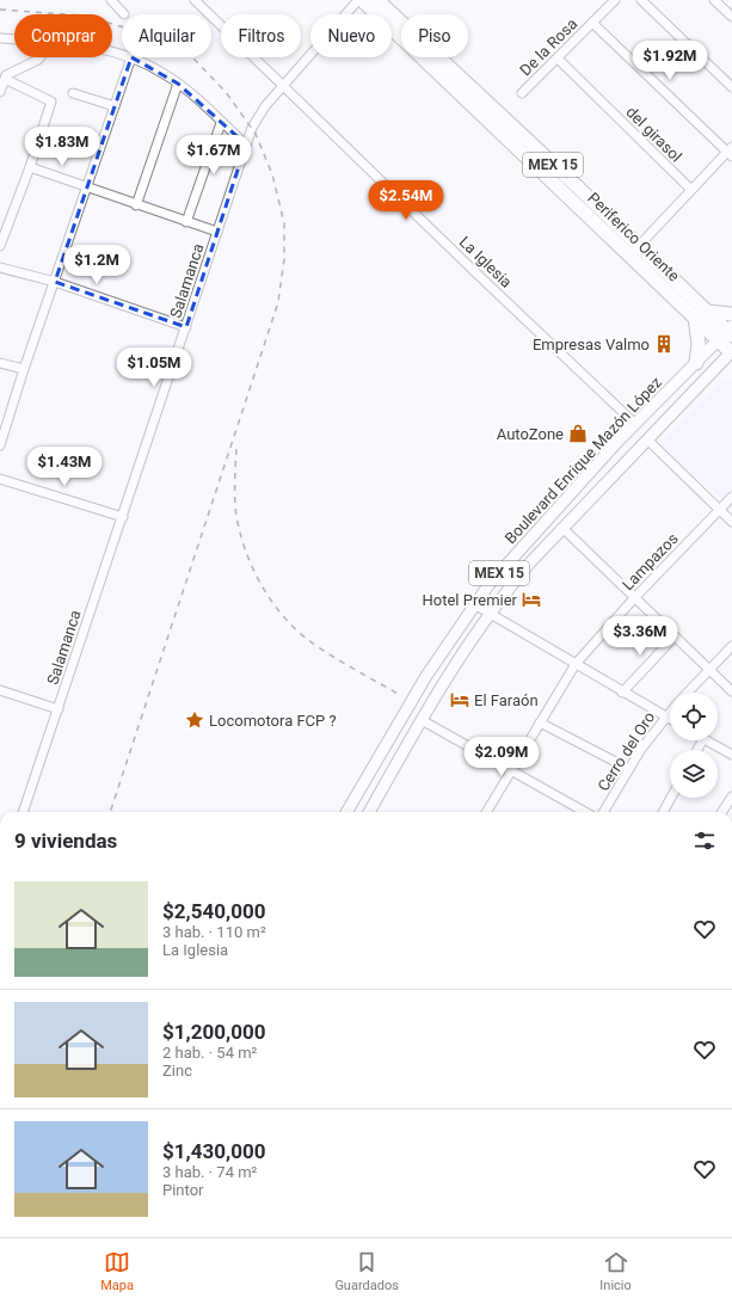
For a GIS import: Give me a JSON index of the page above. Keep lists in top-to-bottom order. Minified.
{"streets":{"highway":["MEX 15","Periferico Oriente"],"main road":["Boulevard Enrique Mazón López"],"street":["De la Rosa","del girasol","La Iglesia","Salamanca","Lampazos","Cerro del Oro"]},"crossings":[["De la Rosa","del girasol"],["Periferico Oriente","Salamanca"],["Periferico Oriente","Boulevard Enrique Mazón López"],["La Iglesia","Salamanca"],["La Iglesia","Boulevard Enrique Mazón López"]],"places":{"building":["Empresas Valmo"],"shop":["AutoZone"],"hotel":["Hotel Premier","El Faraón"],"place":["Locomotora FCP ?"]},"page":{"chip":["Comprar","Alquilar","Filtros","Nuevo","Piso"],"price":["$1.92M","$1.83M","$1.67M","$2.54M","$1.2M","$1.05M","$1.43M","$3.36M","$2.09M"],"heading":"9 viviendas","list":[{"name":"$2,540,000","note":"3 hab. · 110 m² · La Iglesia"},{"name":"$1,200,000","note":"2 hab. · 54 m² · Zinc"},{"name":"$1,430,000","note":"3 hab. · 74 m² · Pintor"}],"tabs":["Mapa","Guardados","Inicio"]}}
